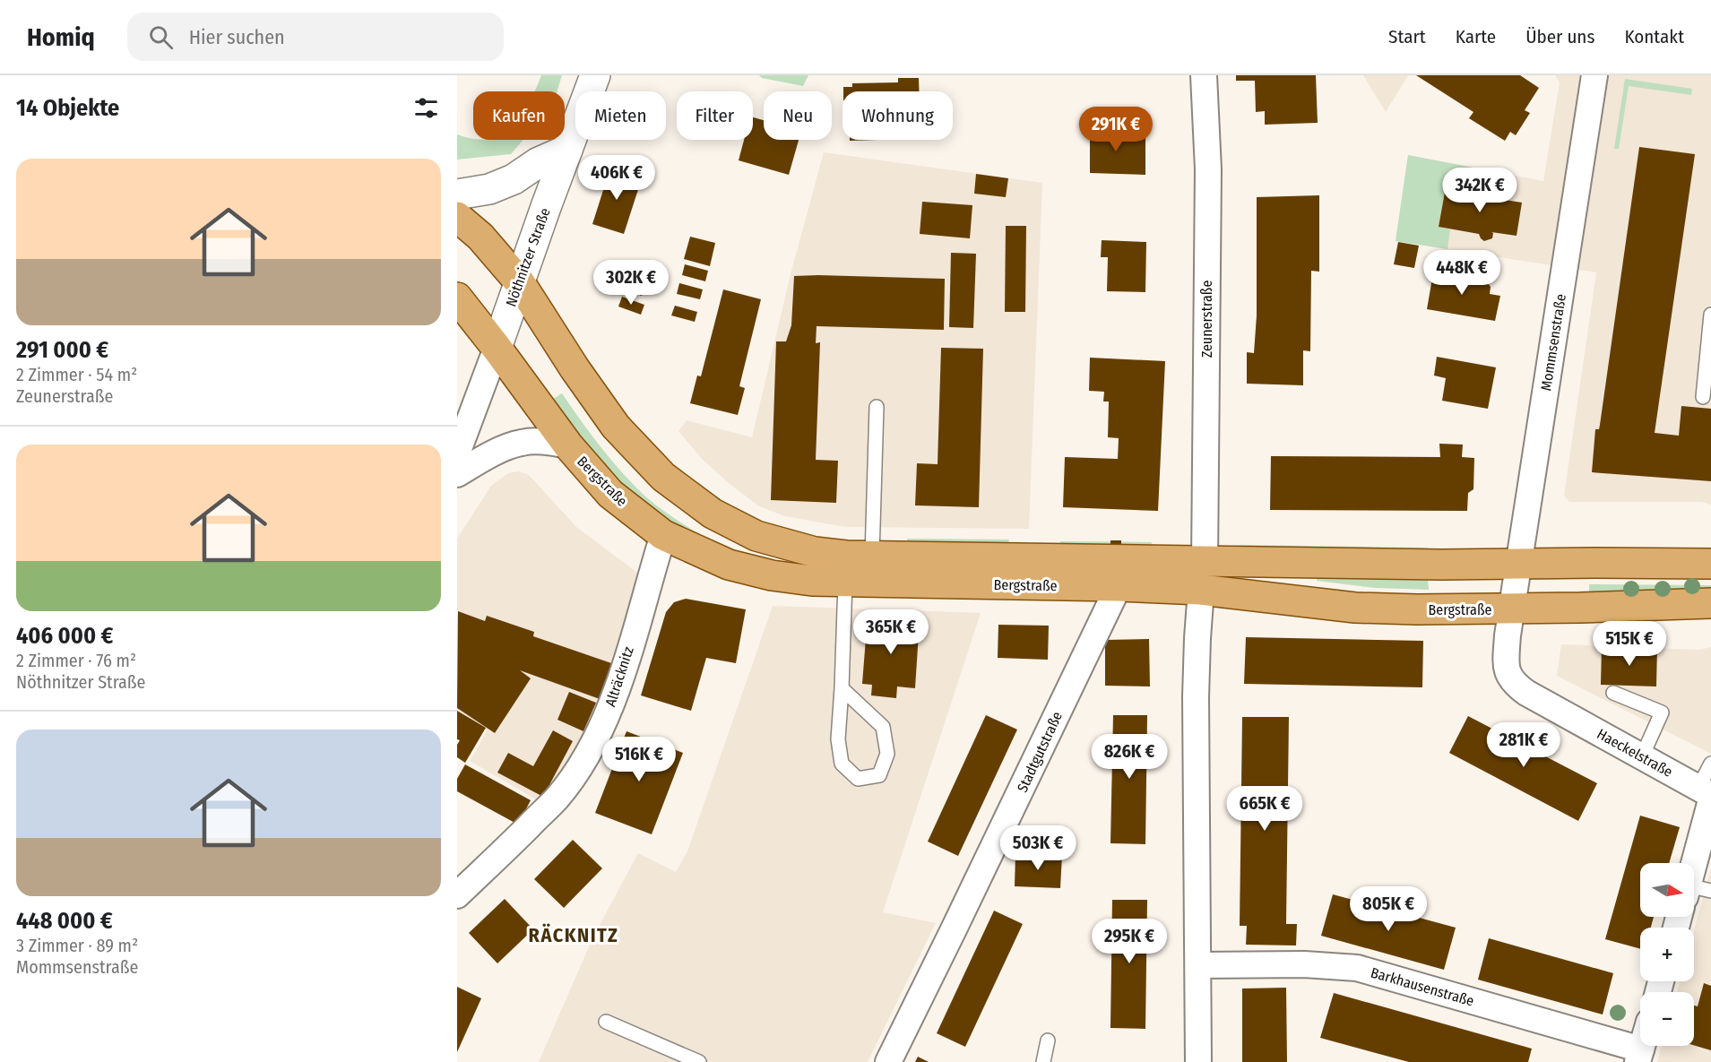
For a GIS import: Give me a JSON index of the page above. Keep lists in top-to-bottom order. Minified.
{"streets":{"main road":["Bergstraße"],"street":["Nöthnitzer Straße","Zeunerstraße","Mommsenstraße","Alträcknitz","Stadtgutstraße","Haeckelstraße","Barkhausenstraße"]},"crossings":[["Nöthnitzer Straße","Bergstraße"],["Zeunerstraße","Bergstraße"],["Zeunerstraße","Barkhausenstraße"],["Mommsenstraße","Bergstraße"],["Mommsenstraße","Haeckelstraße"],["Bergstraße","Alträcknitz"],["Bergstraße","Stadtgutstraße"],["Bergstraße","Haeckelstraße"]],"districts":["RÄCKNITZ"],"north":"right","page":{"header":"Homiq","search":"Hier suchen","nav":["Start","Karte","Über uns","Kontakt"],"heading":"14 Objekte","chip":["Kaufen","Mieten","Filter","Neu","Wohnung"],"price":["291K €","406K €","342K €","448K €","302K €","365K €","515K €","281K €","826K €","516K €","665K €","503K €","805K €","295K €"],"list":[{"name":"291 000 €","note":"2 Zimmer · 54 m² · Zeunerstraße"},{"name":"406 000 €","note":"2 Zimmer · 76 m² · Nöthnitzer Straße"},{"name":"448 000 €","note":"3 Zimmer · 89 m² · Mommsenstraße"}],"map_buttons":["+","−"]}}
